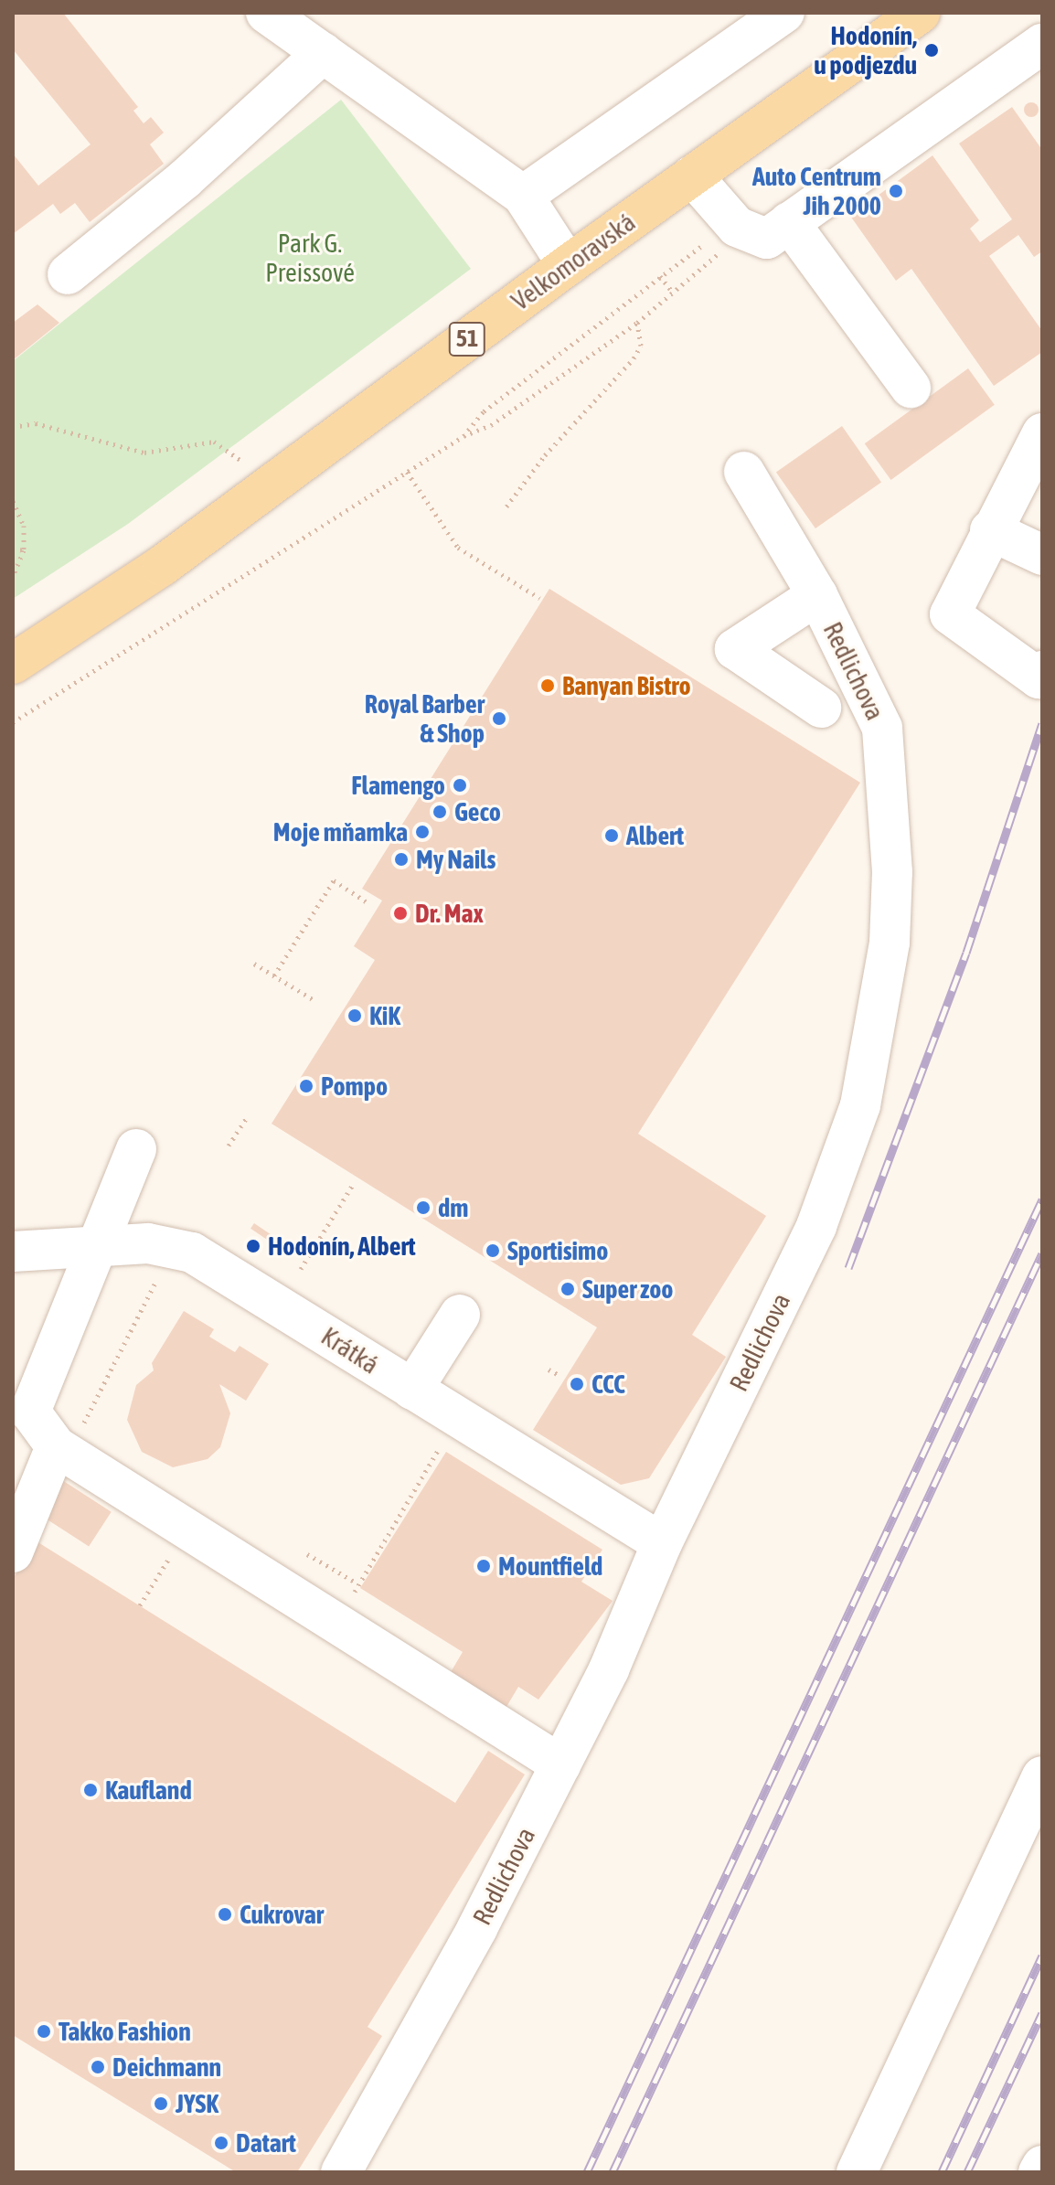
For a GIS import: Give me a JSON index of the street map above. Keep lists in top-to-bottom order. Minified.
{"streets":{"main road":["Velkomoravská","51"],"lane":["Redlichova","Krátká"]},"crossings":[["Redlichova","Krátká"]],"parks":["Park G. Preissové"],"places":["Hodonín, u podjezdu","Auto Centrum Jih 2000","Banyan Bistro","Royal Barber & Shop","Flamengo","Geco","Moje mňamka","Albert","My Nails","Dr. Max","KiK","Pompo","dm","Hodonín, Albert","Sportisimo","Super zoo","CCC","Mountfield","Kaufland","Cukrovar","Takko Fashion","Deichmann","JYSK","Datart"]}
